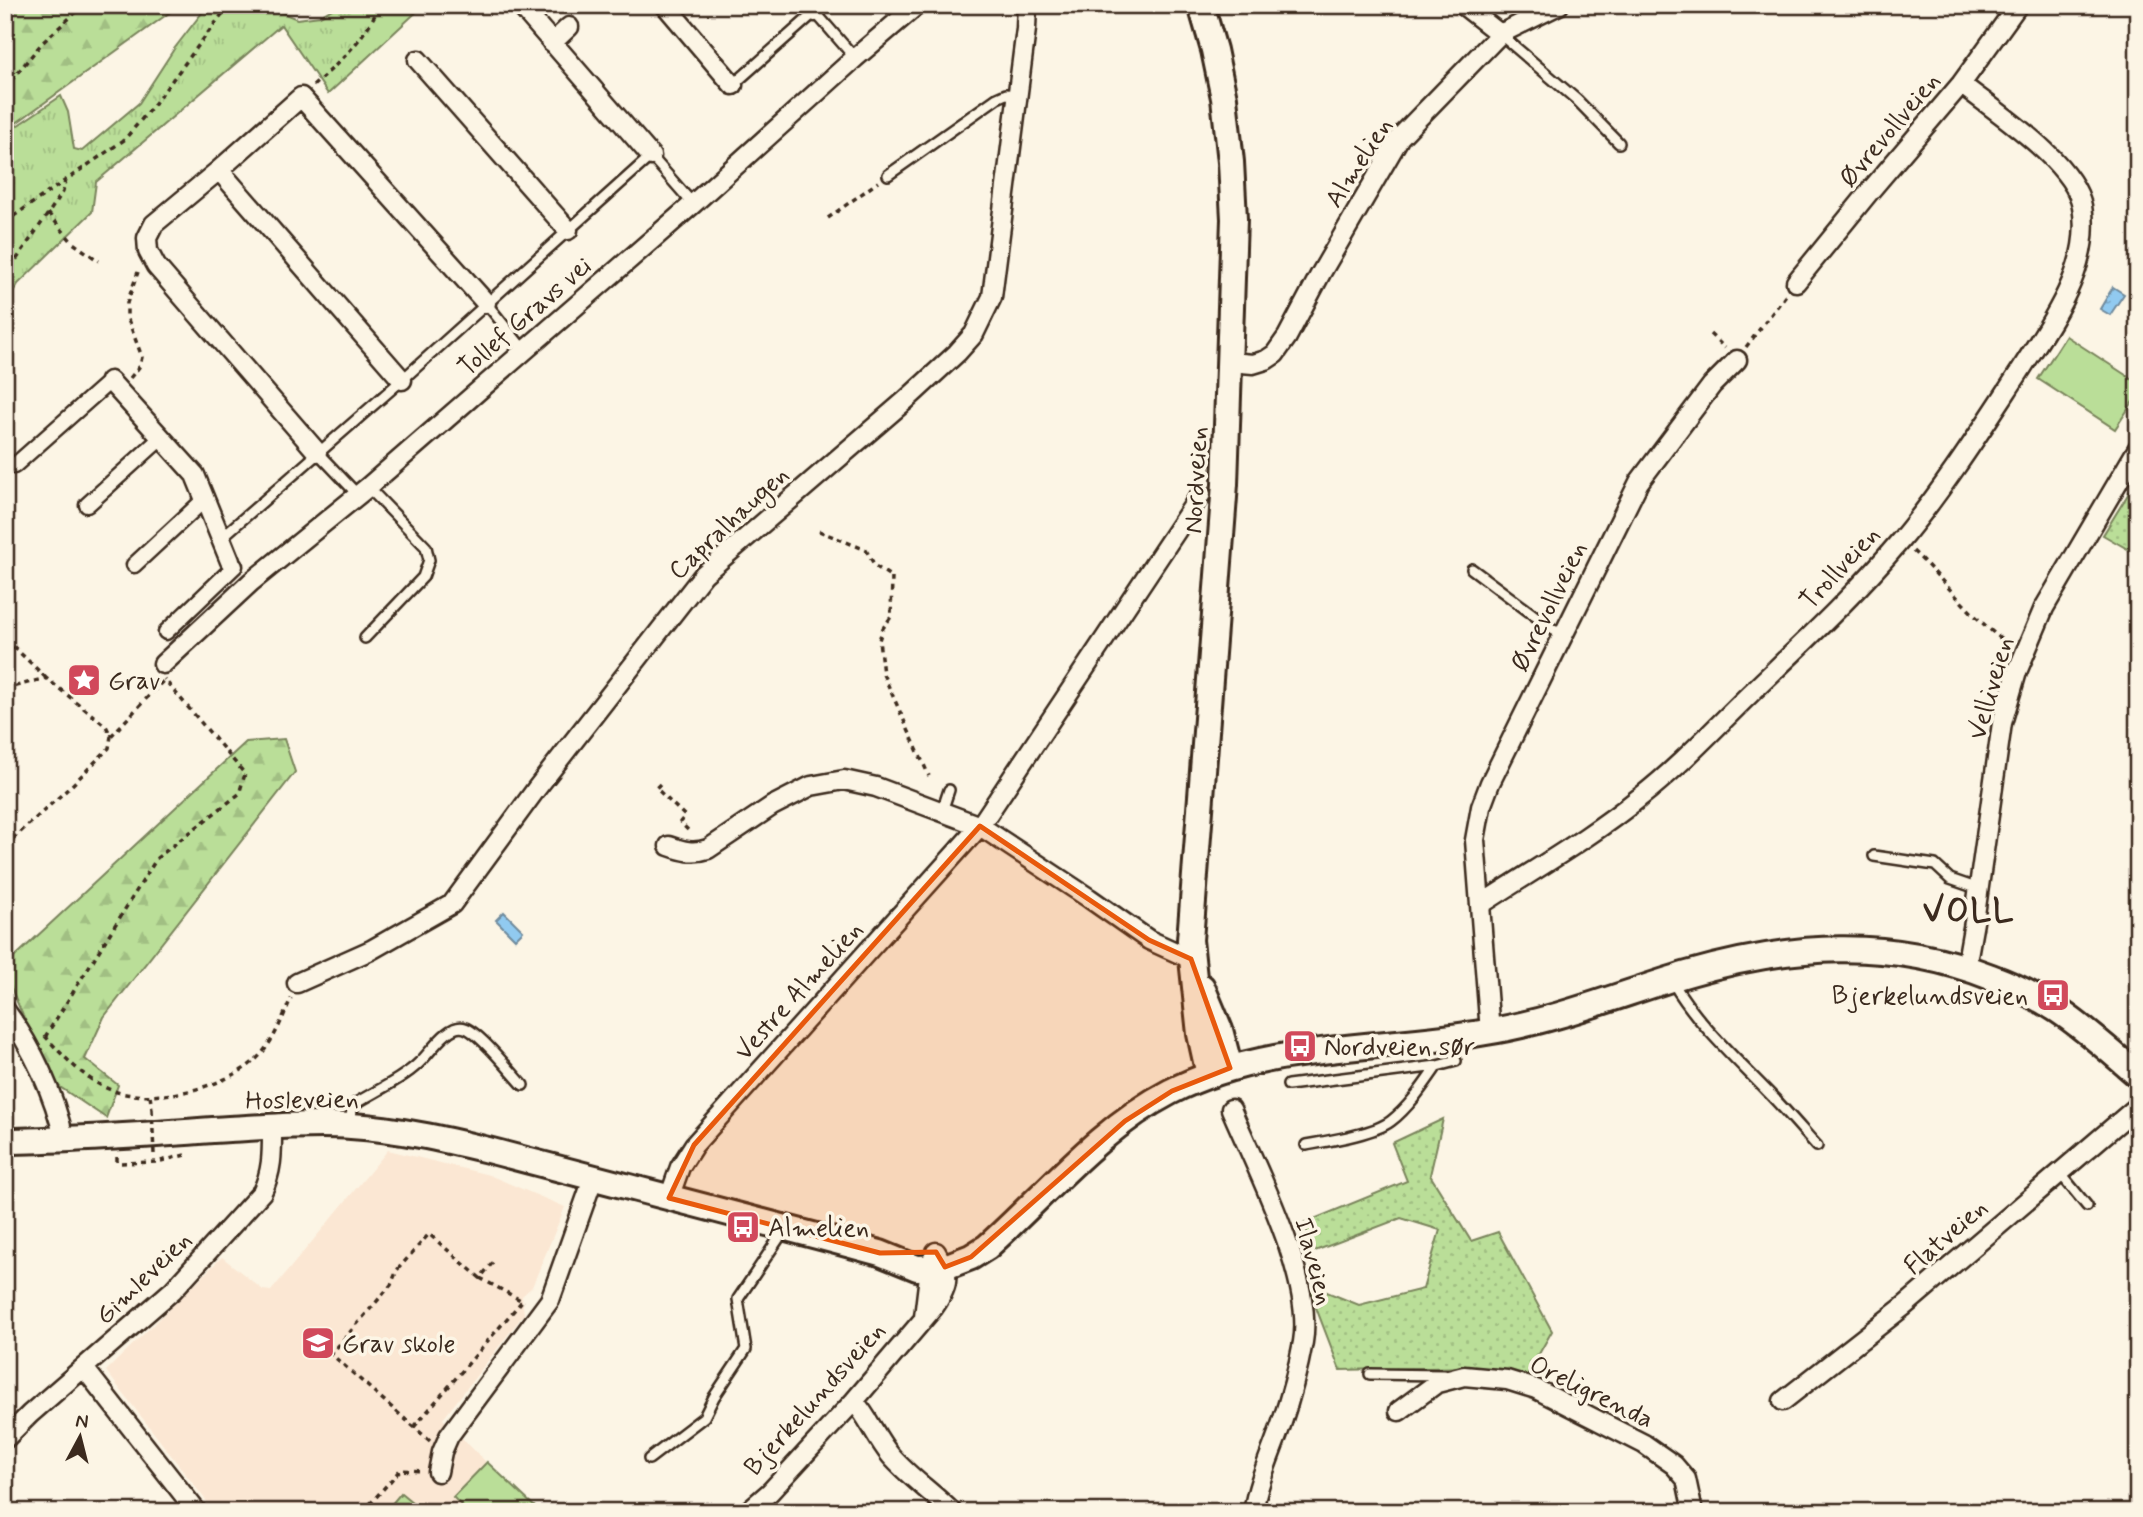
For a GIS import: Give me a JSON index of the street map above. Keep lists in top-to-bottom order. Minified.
{"streets":{"main road":["Nordveien","Hosleveien"],"street":["Øvrevollveien","Almelien","Tollef Gravs vei","Capralhaugen","Trollveien","Velliveien","Vestre Almelien","Flatveien","Ilaveien","Gimleveien","Oreligrenda","Bjerkelundsveien"]},"crossings":[["Øvrevollveien","Trollveien"],["Almelien","Nordveien"],["Vestre Almelien","Hosleveien"],["Hosleveien","Gimleveien"],["Hosleveien","Bjerkelundsveien"]],"districts":["VOLL"],"places":{"place":["Grav"],"bus stop":["Bjerkelundsveien","Nordveien sør","Almelien"],"school or university":["Grav skole"]},"north":"top"}
